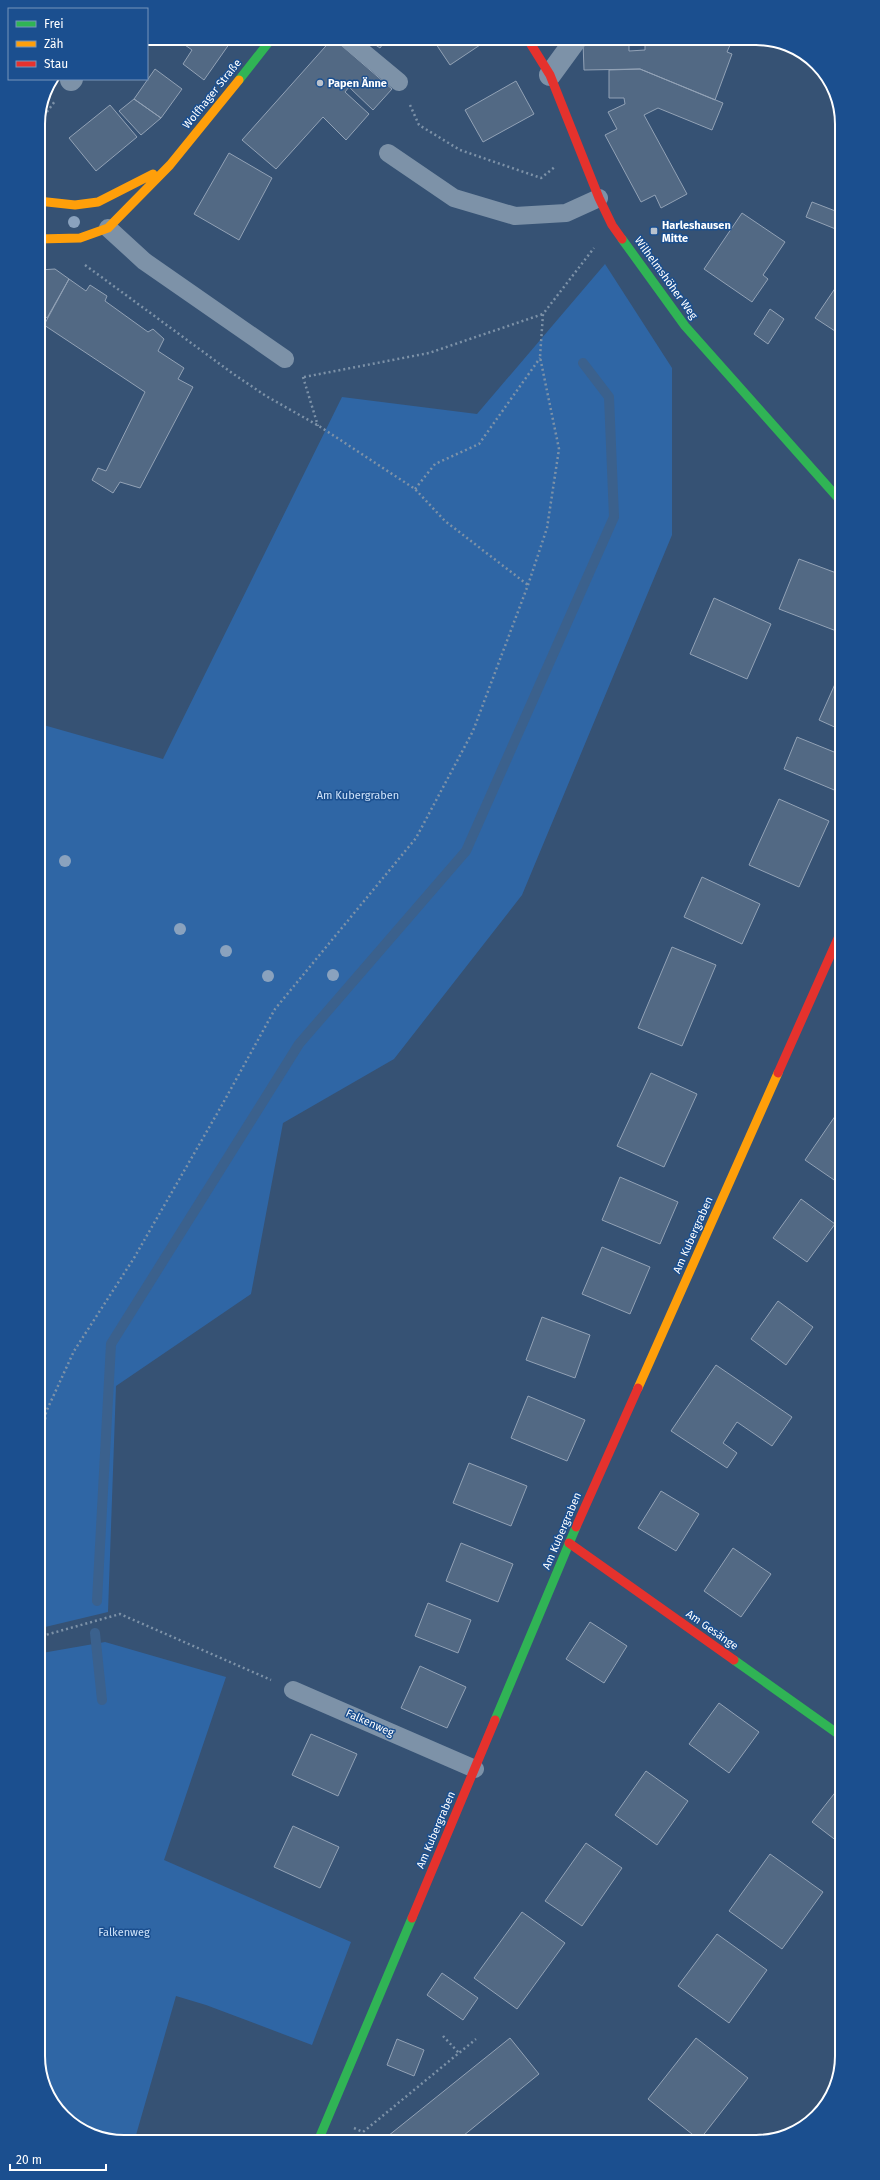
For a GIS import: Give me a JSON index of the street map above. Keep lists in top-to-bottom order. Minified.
{"streets":{"street":["Wolfhager Straße","Wilhelmshöher Weg","Am Kubergraben","Am Gesänge"],"lane":["Falkenweg"]},"crossings":[["Am Kubergraben","Am Gesänge"],["Am Kubergraben","Falkenweg"]],"parks":["Am Kubergraben","Falkenweg"],"places":{"other":["Papen Änne"],"transit":["Harleshausen Mitte"]},"legend":["Frei","Zäh","Stau"],"scale_bar":"20 m"}
